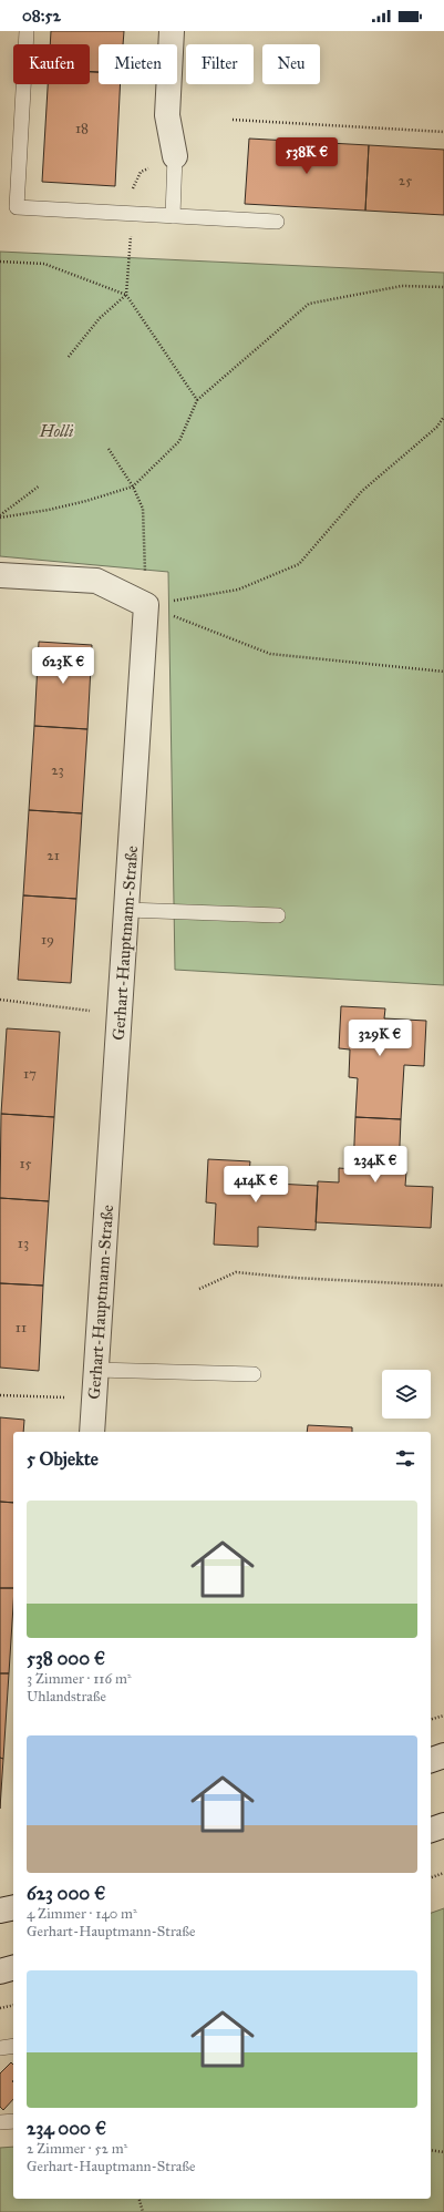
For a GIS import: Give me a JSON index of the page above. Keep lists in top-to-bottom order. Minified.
{"streets":{"street":["Gerhart-Hauptmann-Straße"]},"parks":["Holli"],"house_numbers":["18","25","23","21","19","17","15","13","11"],"page":{"status":"08:52","chip":["Kaufen","Mieten","Filter","Neu"],"price":["538K €","623K €","329K €","234K €","414K €"],"heading":"5 Objekte","list":[{"name":"538 000 €","note":"3 Zimmer · 116 m² · Uhlandstraße"},{"name":"623 000 €","note":"4 Zimmer · 140 m² · Gerhart-Hauptmann-Straße"},{"name":"234 000 €","note":"2 Zimmer · 52 m² · Gerhart-Hauptmann-Straße"}]}}
